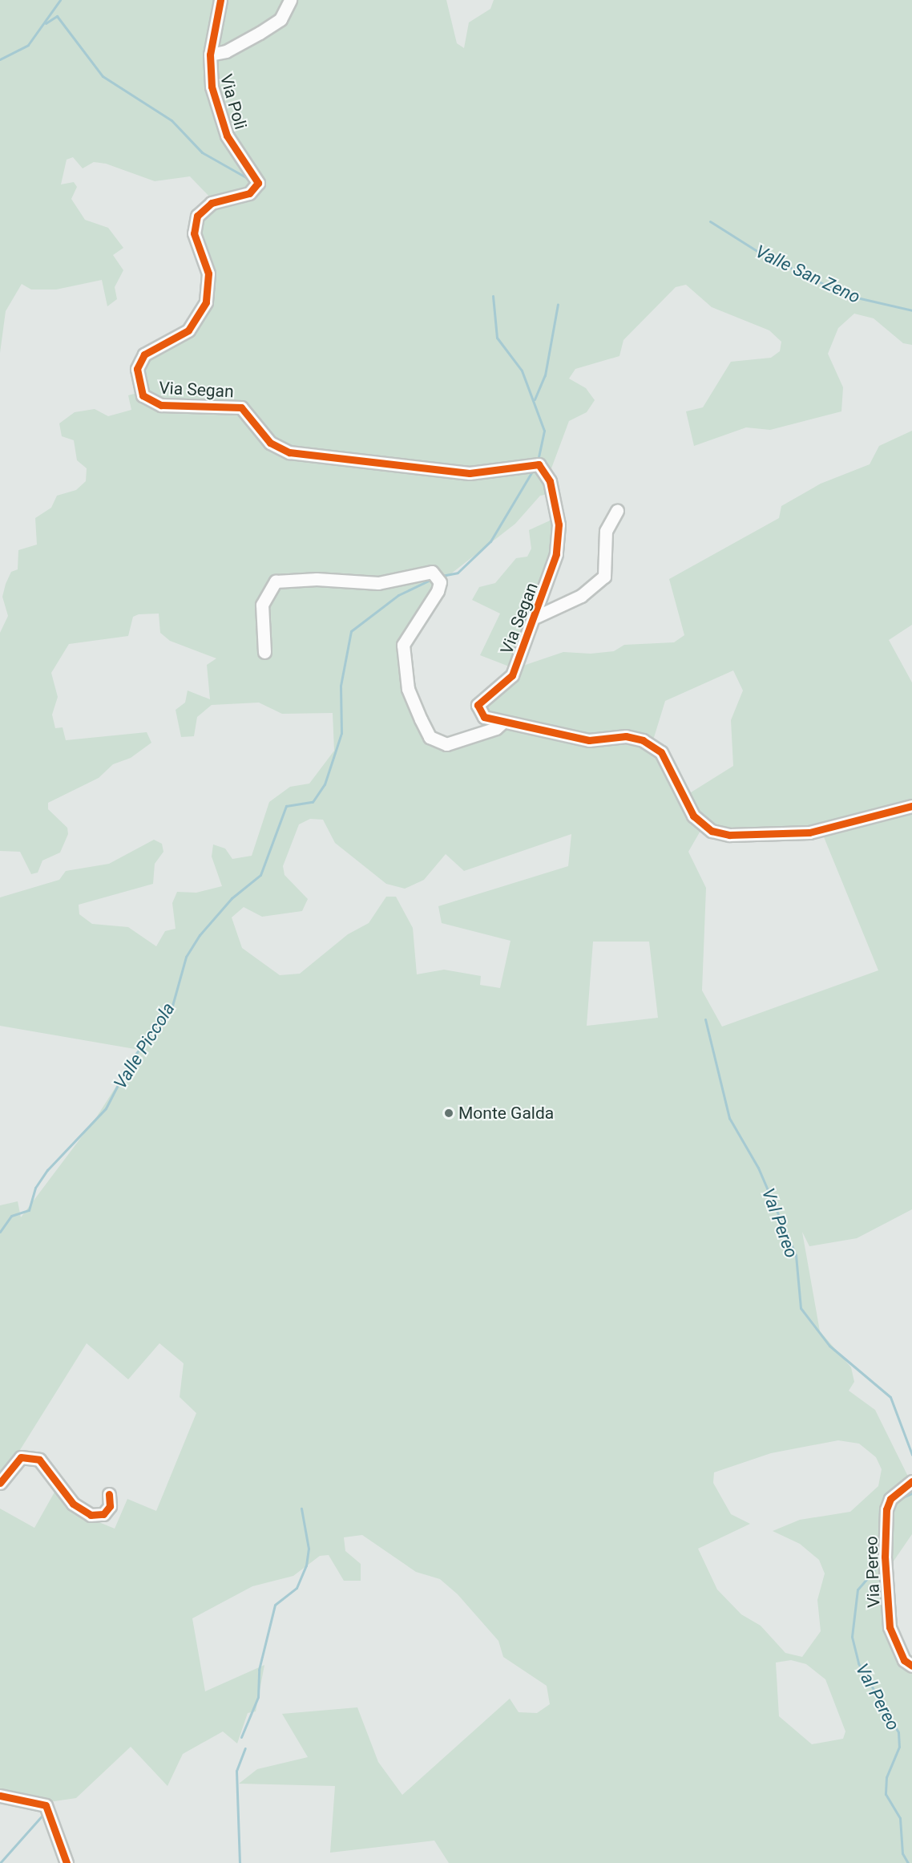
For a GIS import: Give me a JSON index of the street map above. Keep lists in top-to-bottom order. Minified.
{"streets":{"street":["Via Poli","Via Segan","Via Pereo"]},"crossings":[["Via Poli","Via Segan"]],"water":["Valle San Zeno","Valle Piccola","Val Pereo"],"places":["Monte Galda"]}
